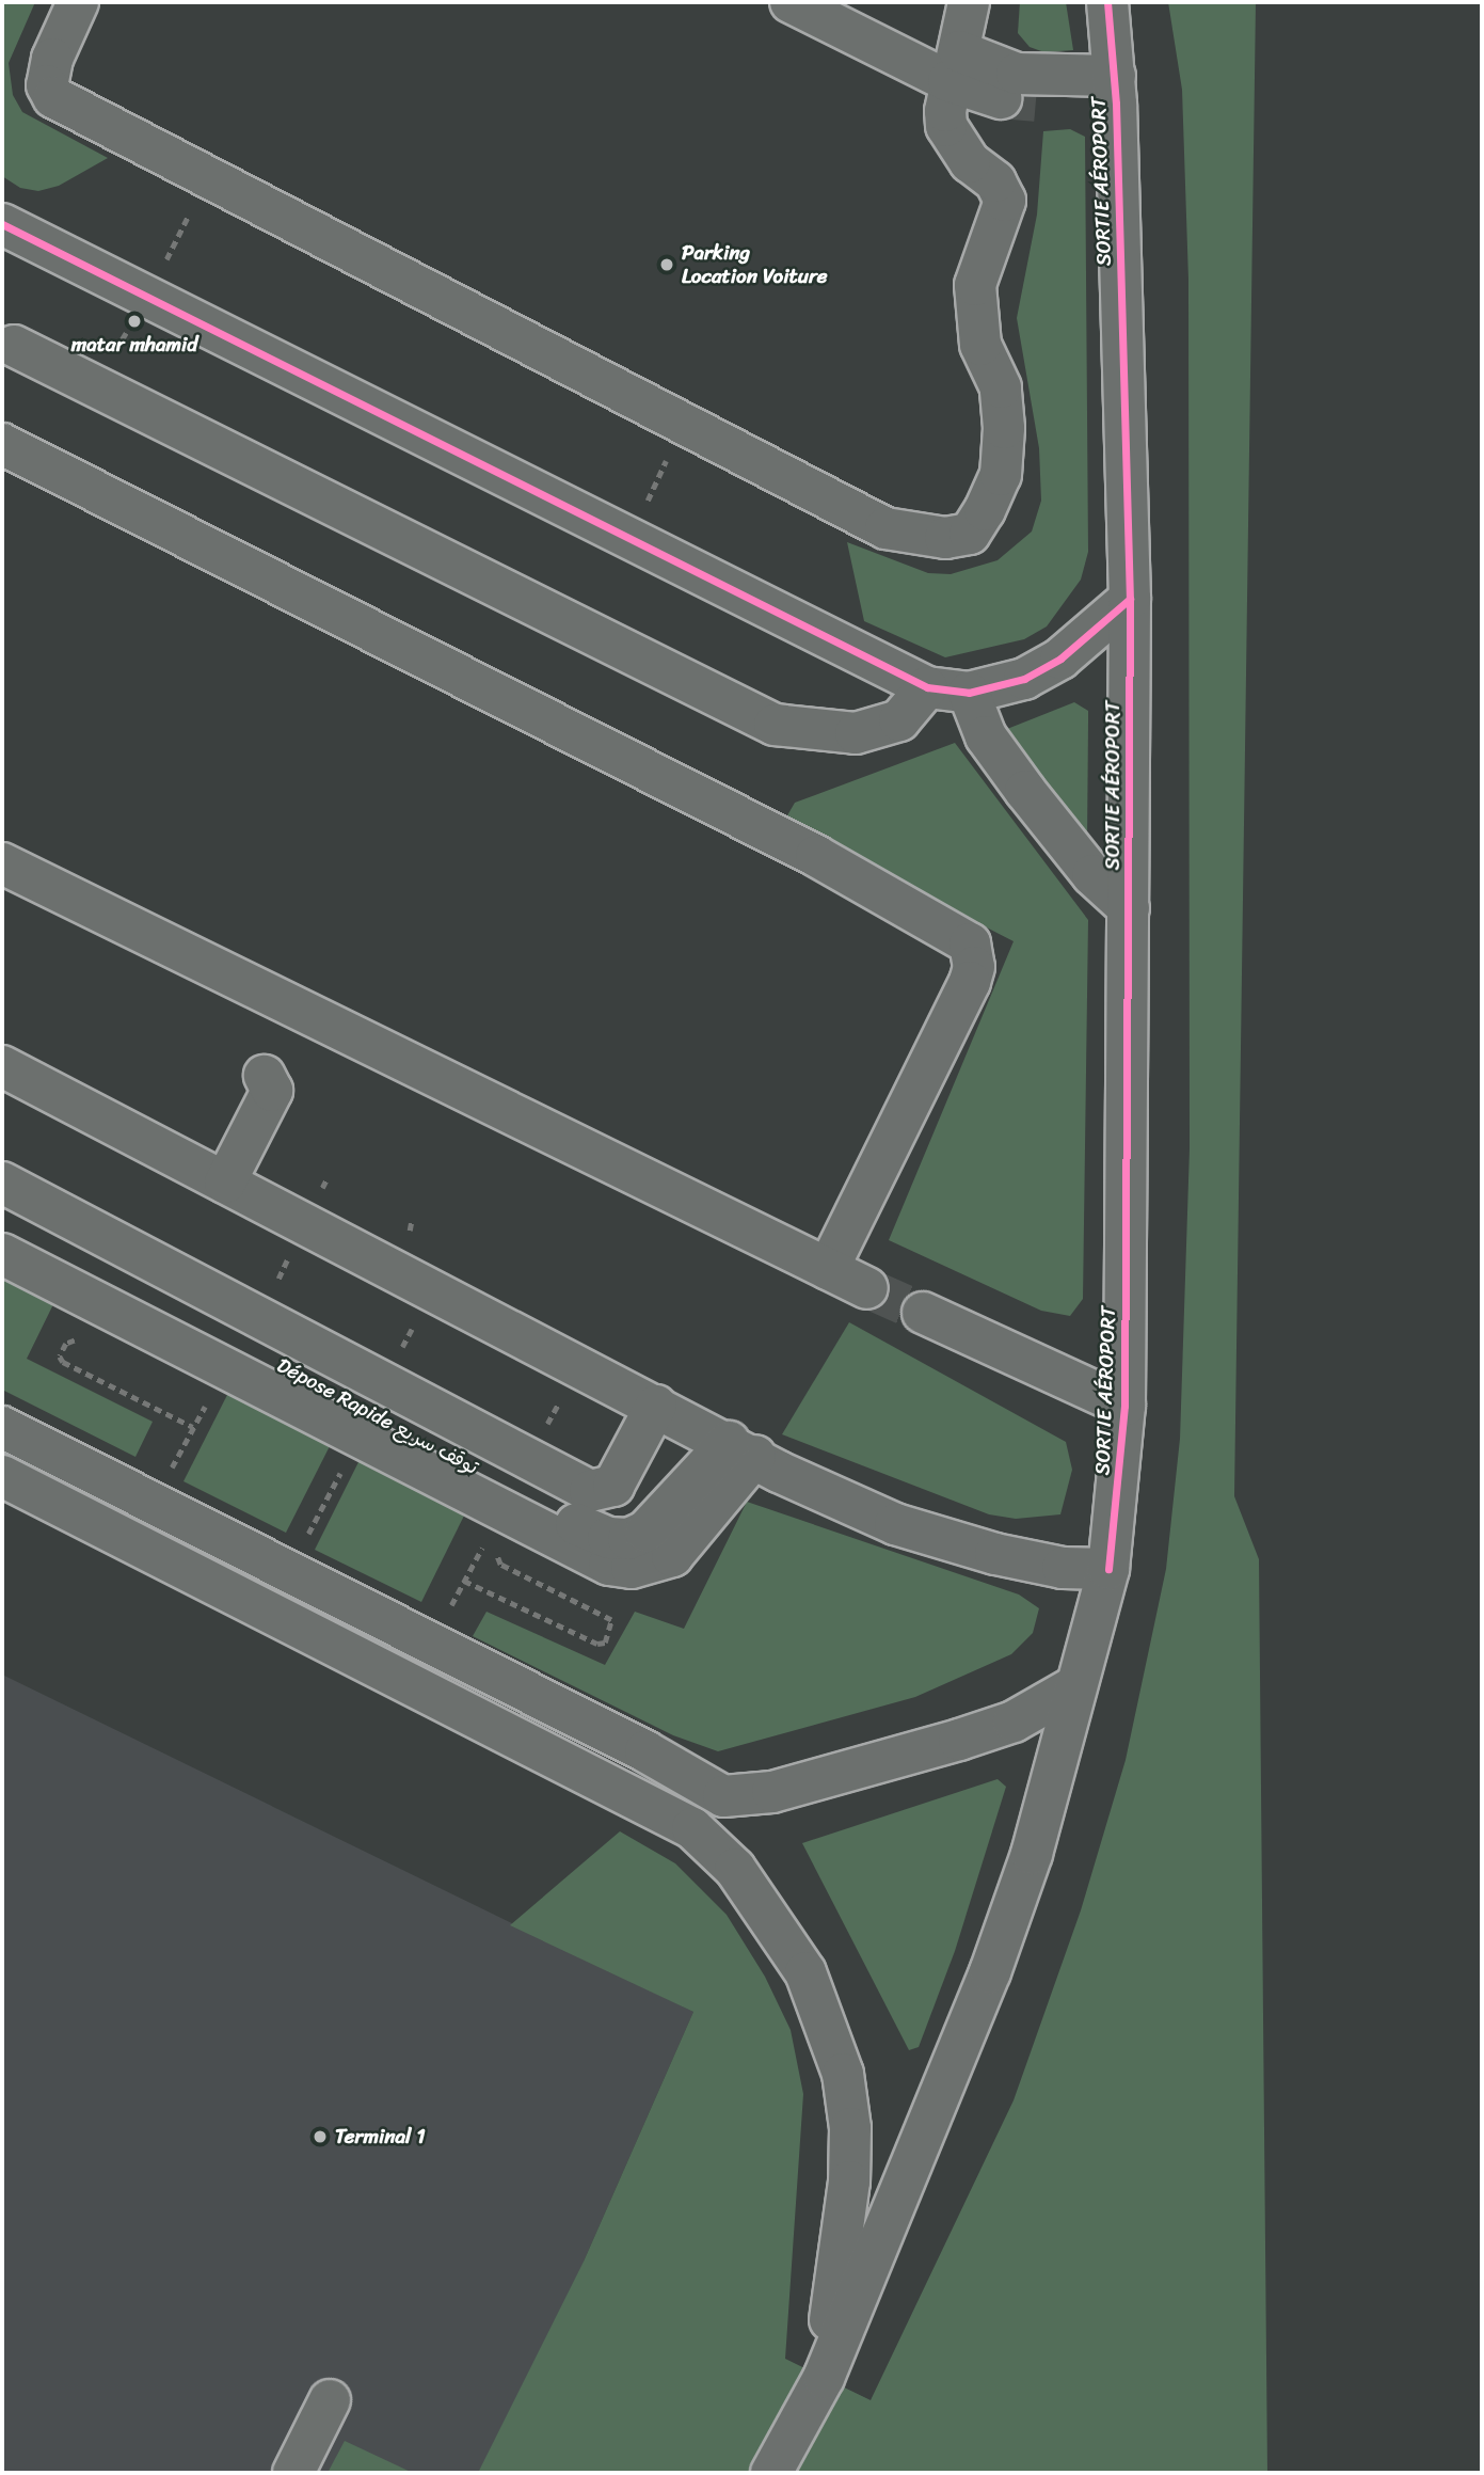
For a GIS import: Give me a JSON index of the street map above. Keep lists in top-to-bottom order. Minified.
{"streets":{"street":["SORTIE AÉROPORT","Dépose Rapide توقف سريع"]},"places":["Parking Location Voiture","matar mhamid","Terminal 1"]}
